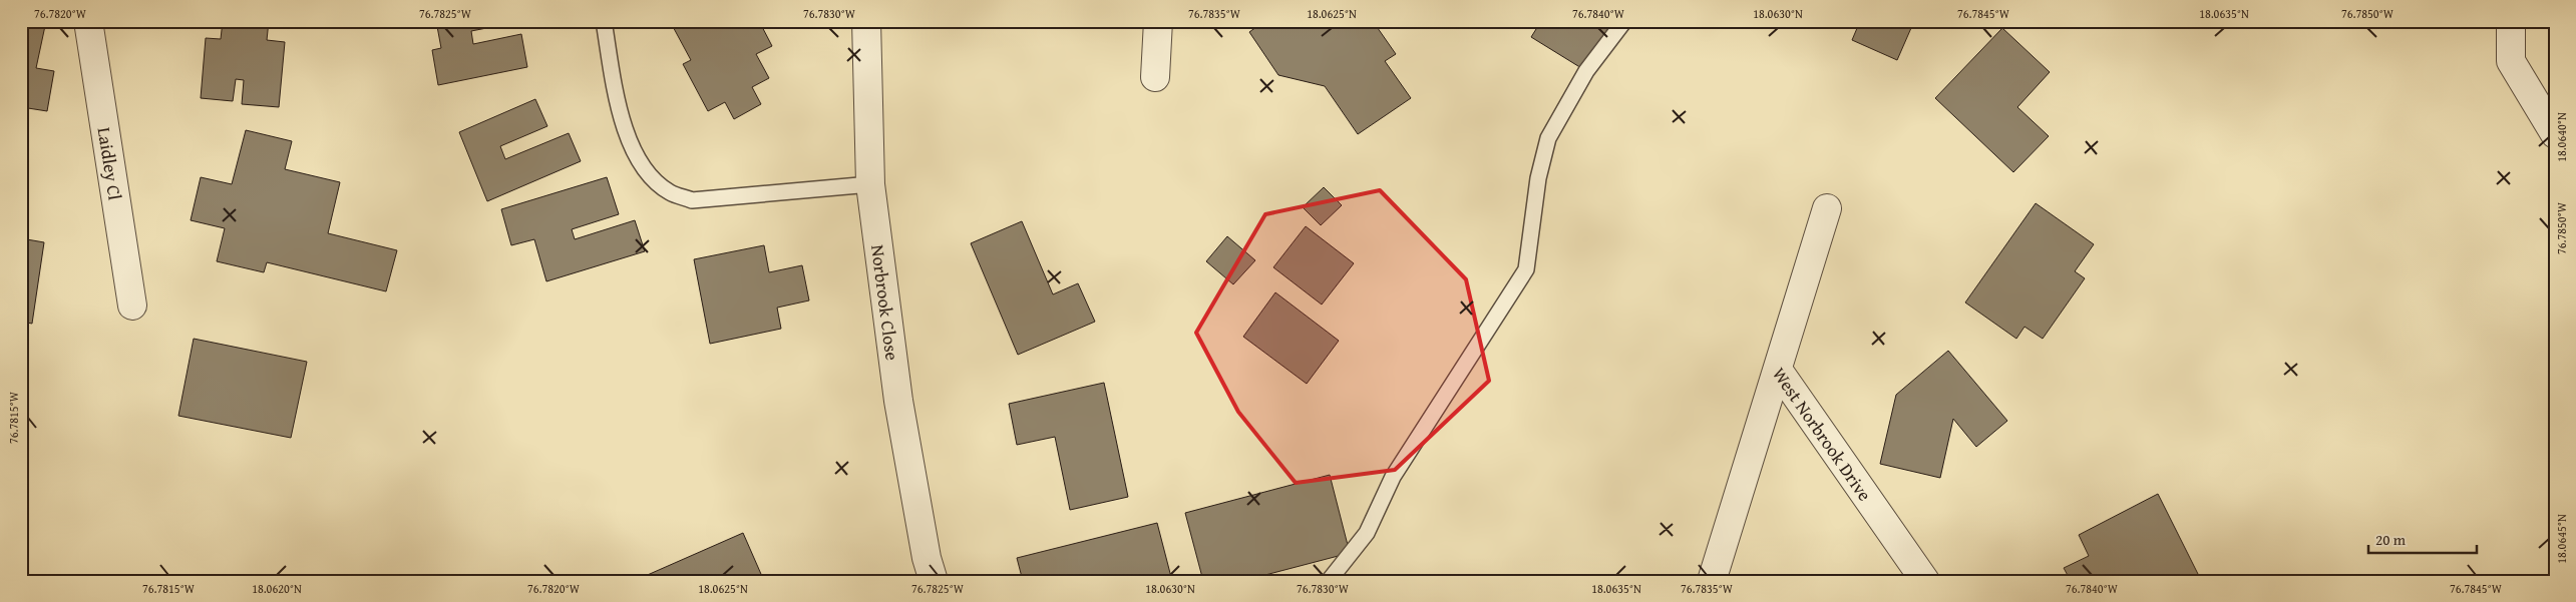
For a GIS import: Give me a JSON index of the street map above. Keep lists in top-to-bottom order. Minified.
{"streets":{"street":["Laidley Cl","Norbrook Close","West Norbrook Drive"]},"scale_bar":"20 m","coordinates":["76.7820°W","76.7825°W","76.7830°W","76.7835°W","18.0625°N","76.7840°W","18.0630°N","76.7845°W","18.0635°N","76.7850°W","18.0640°N","76.7815°W","18.0645°N","18.0620°N"]}
